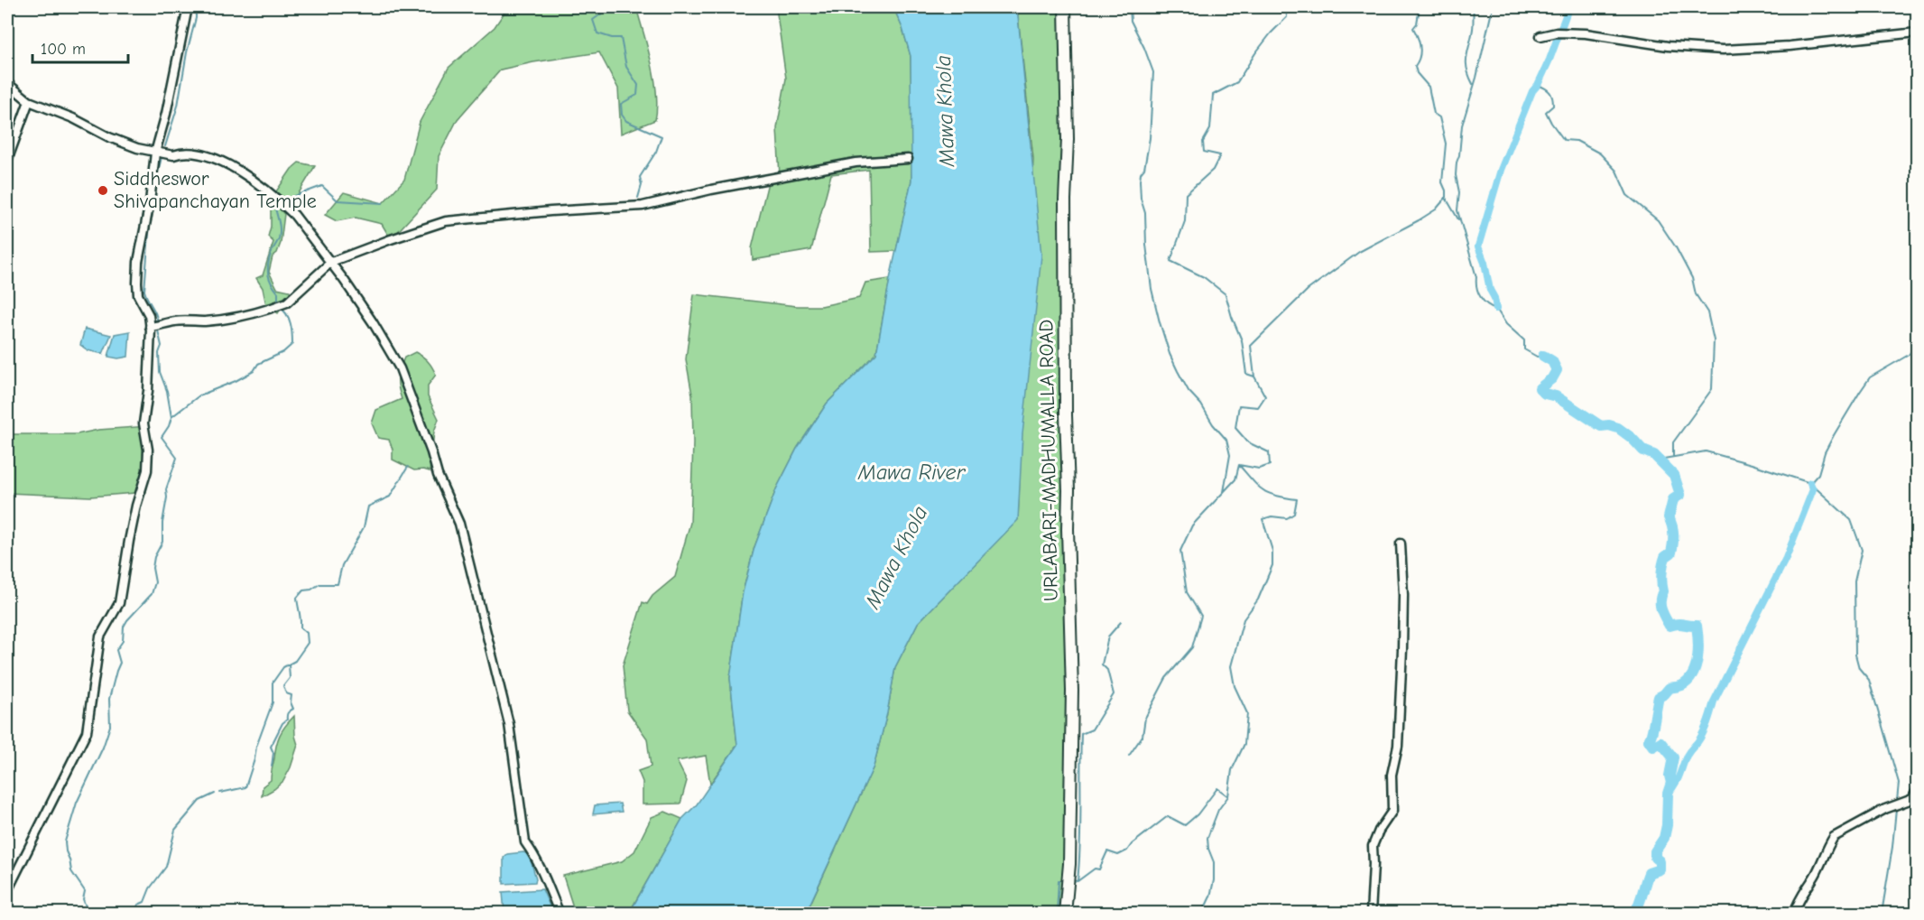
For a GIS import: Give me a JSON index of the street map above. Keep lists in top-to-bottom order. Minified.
{"streets":{"main road":["URLABARI-MADHUMALLA ROAD"]},"water":["Mawa Khola","Mawa River"],"places":["Siddheswor Shivapanchayan Temple"],"scale_bar":"100 m"}
